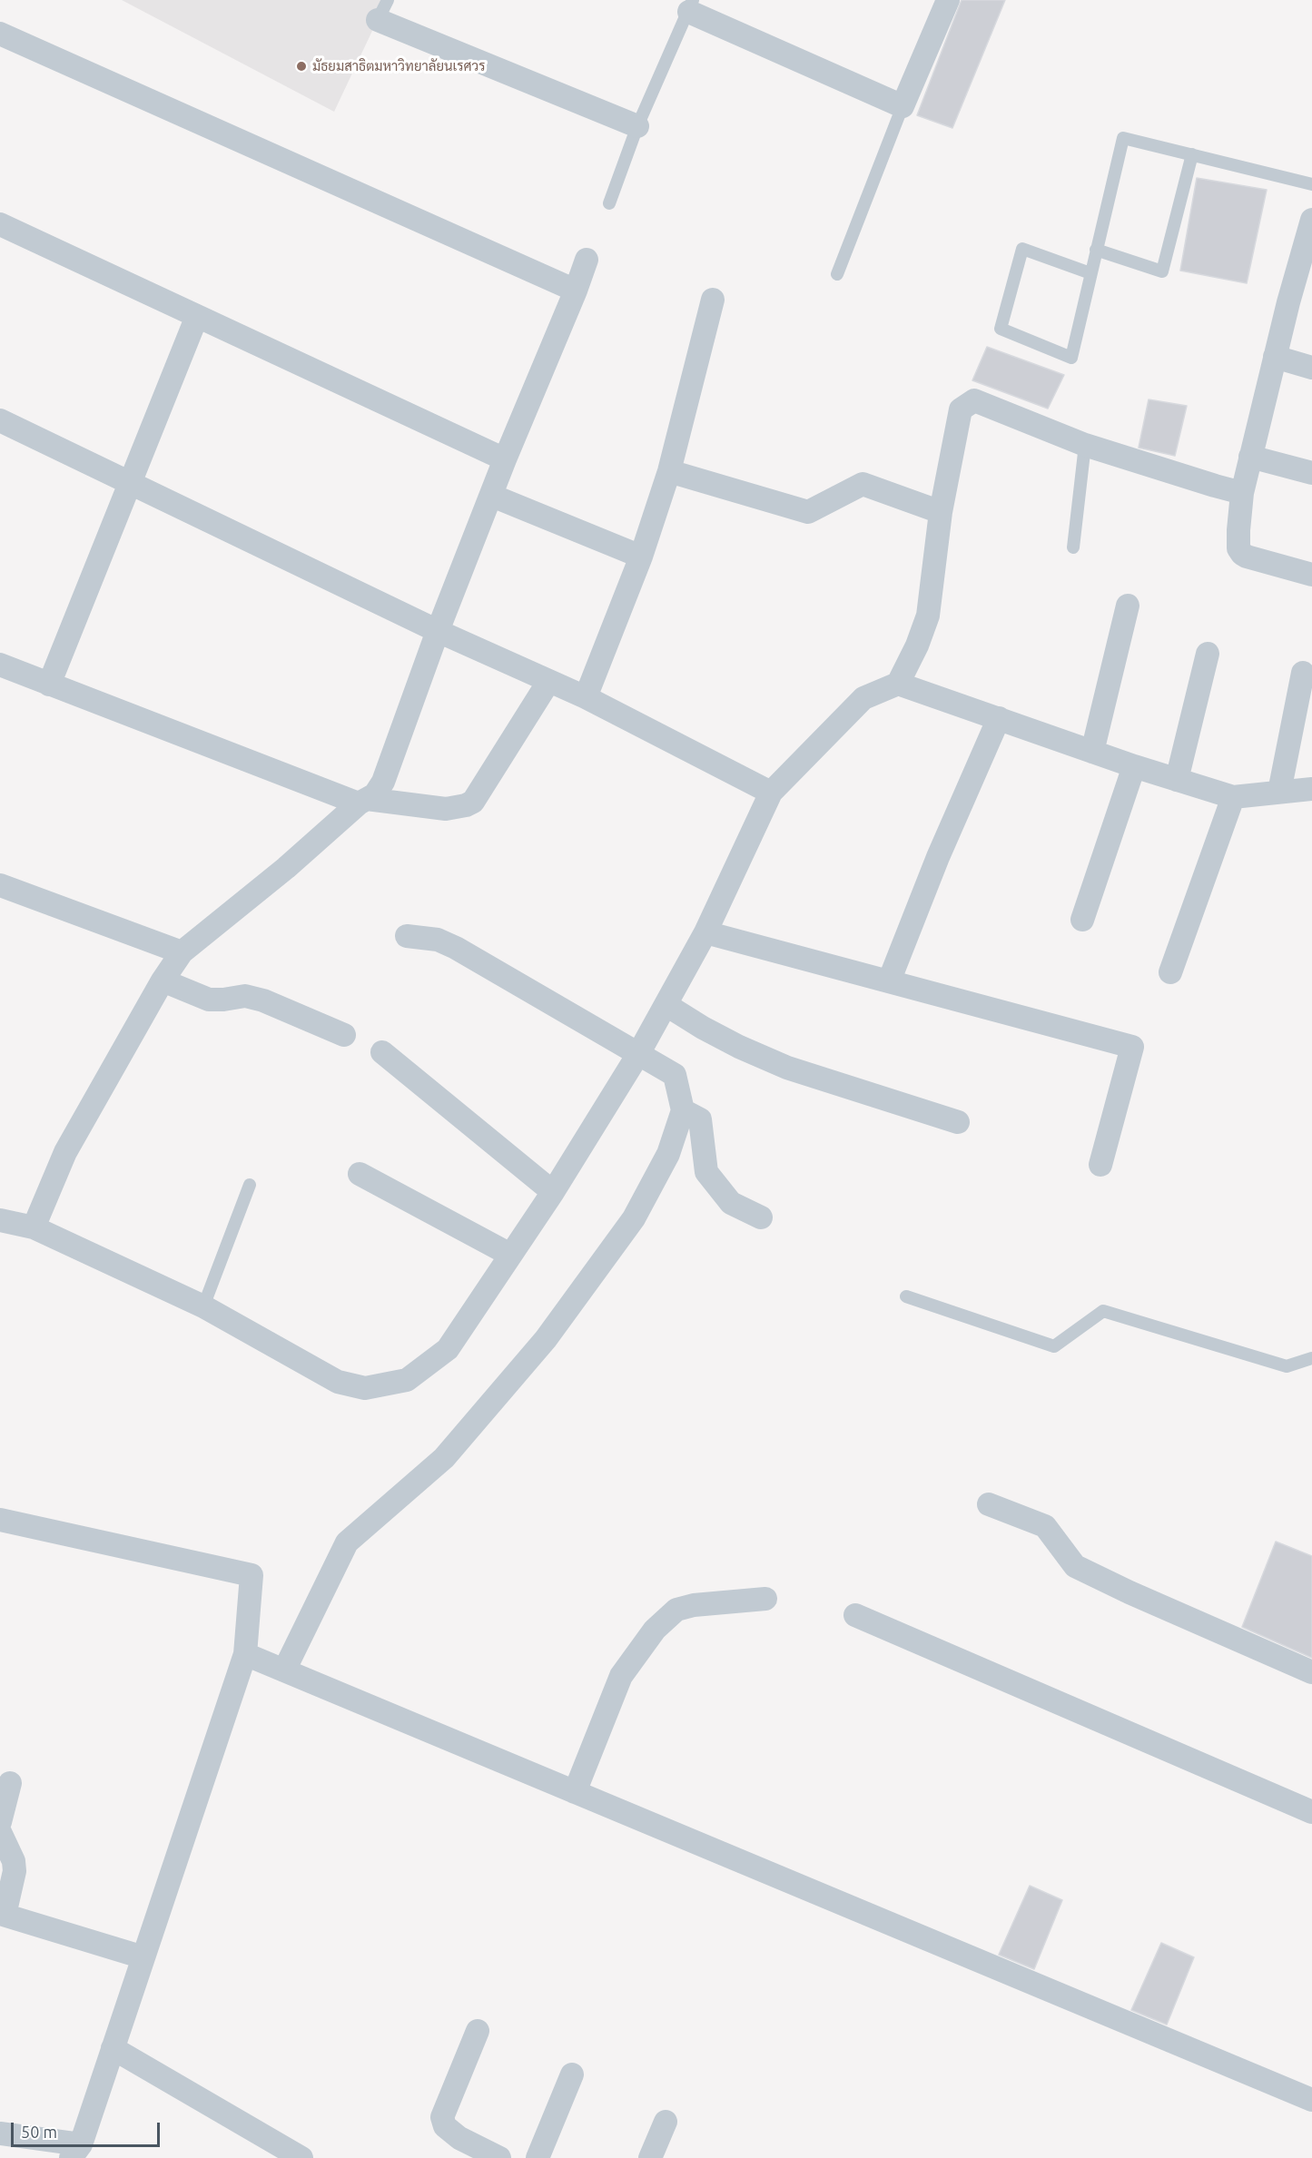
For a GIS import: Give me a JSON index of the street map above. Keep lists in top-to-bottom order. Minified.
{"places":["มัธยมสาธิตมหาวิทยาลัยนเรศวร"],"scale_bar":"50 m"}
